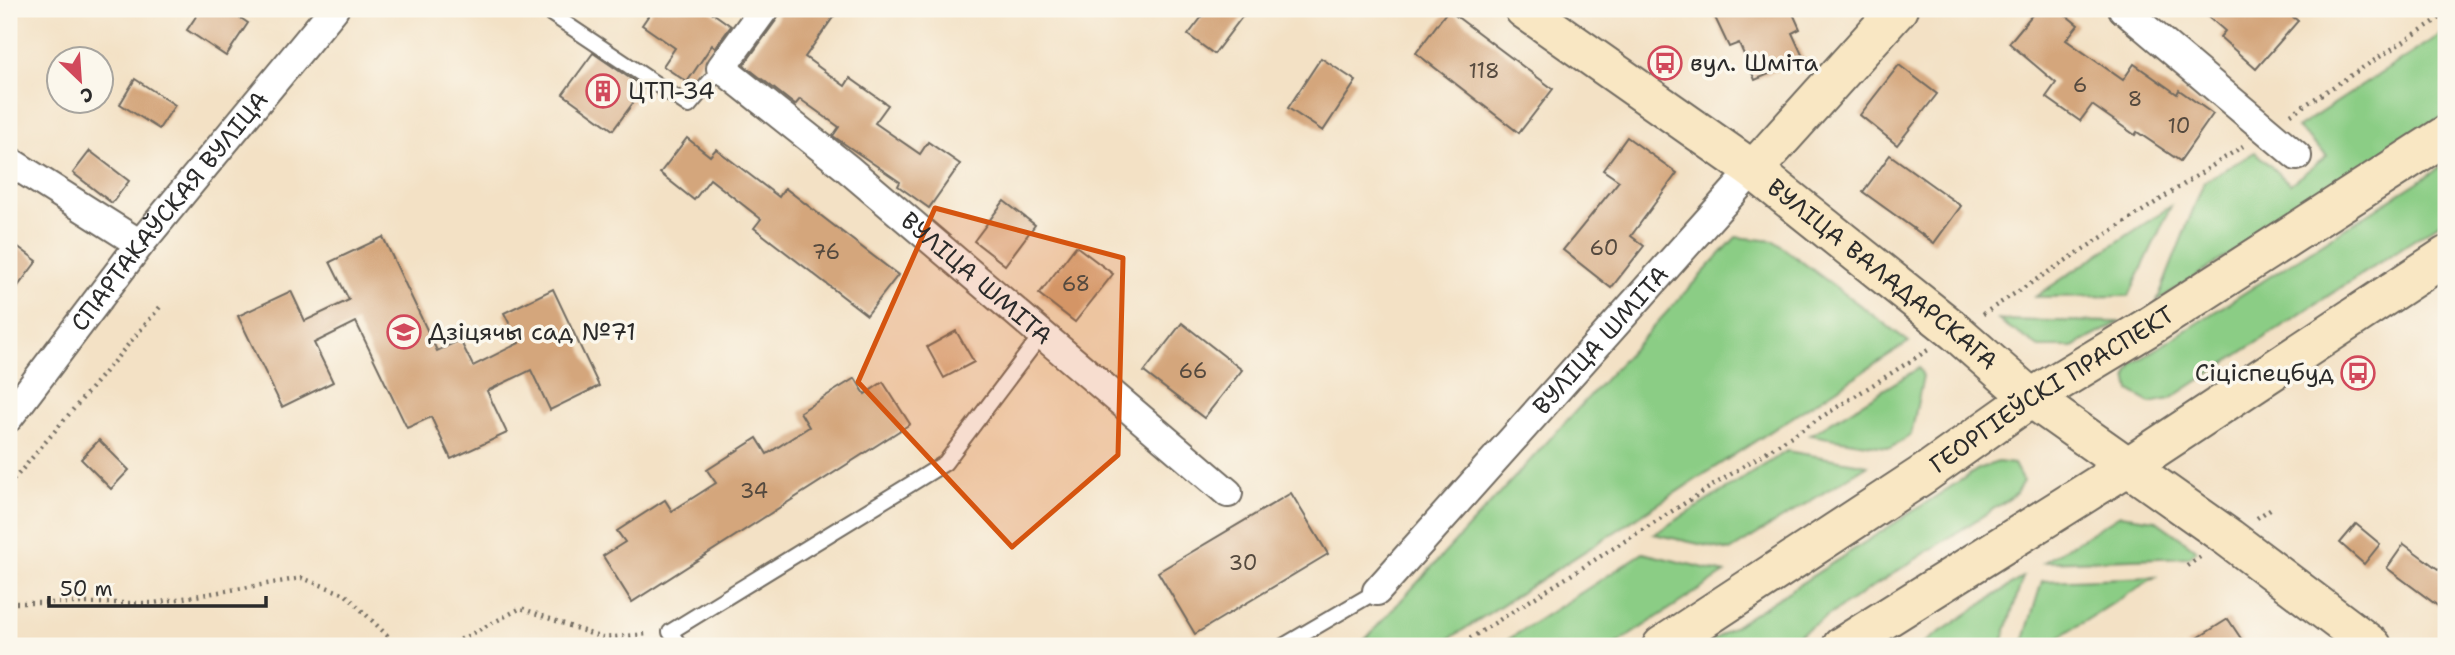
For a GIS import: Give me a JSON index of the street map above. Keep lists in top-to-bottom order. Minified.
{"streets":{"main road":["ВУЛІЦА ВАЛАДАРСКАГА","ВУЛІЦА ШМІТА","ГЕОРГІЕЎСКІ ПРАСПЕКТ"],"street":["СПАРТАКАЎСКАЯ ВУЛІЦА"]},"crossings":[["ВУЛІЦА ВАЛАДАРСКАГА","ВУЛІЦА ШМІТА"],["ВУЛІЦА ВАЛАДАРСКАГА","ГЕОРГІЕЎСКІ ПРАСПЕКТ"]],"places":{"bus stop":["вул. Шміта","Сіціспецбуд"],"building":["ЦТП-34"],"school or university":["Дзіцячы сад №71"]},"house_numbers":["118","6","8","10","60","76","68","66","34","30"],"scale_bar":"50 m","north":"bottom right"}
